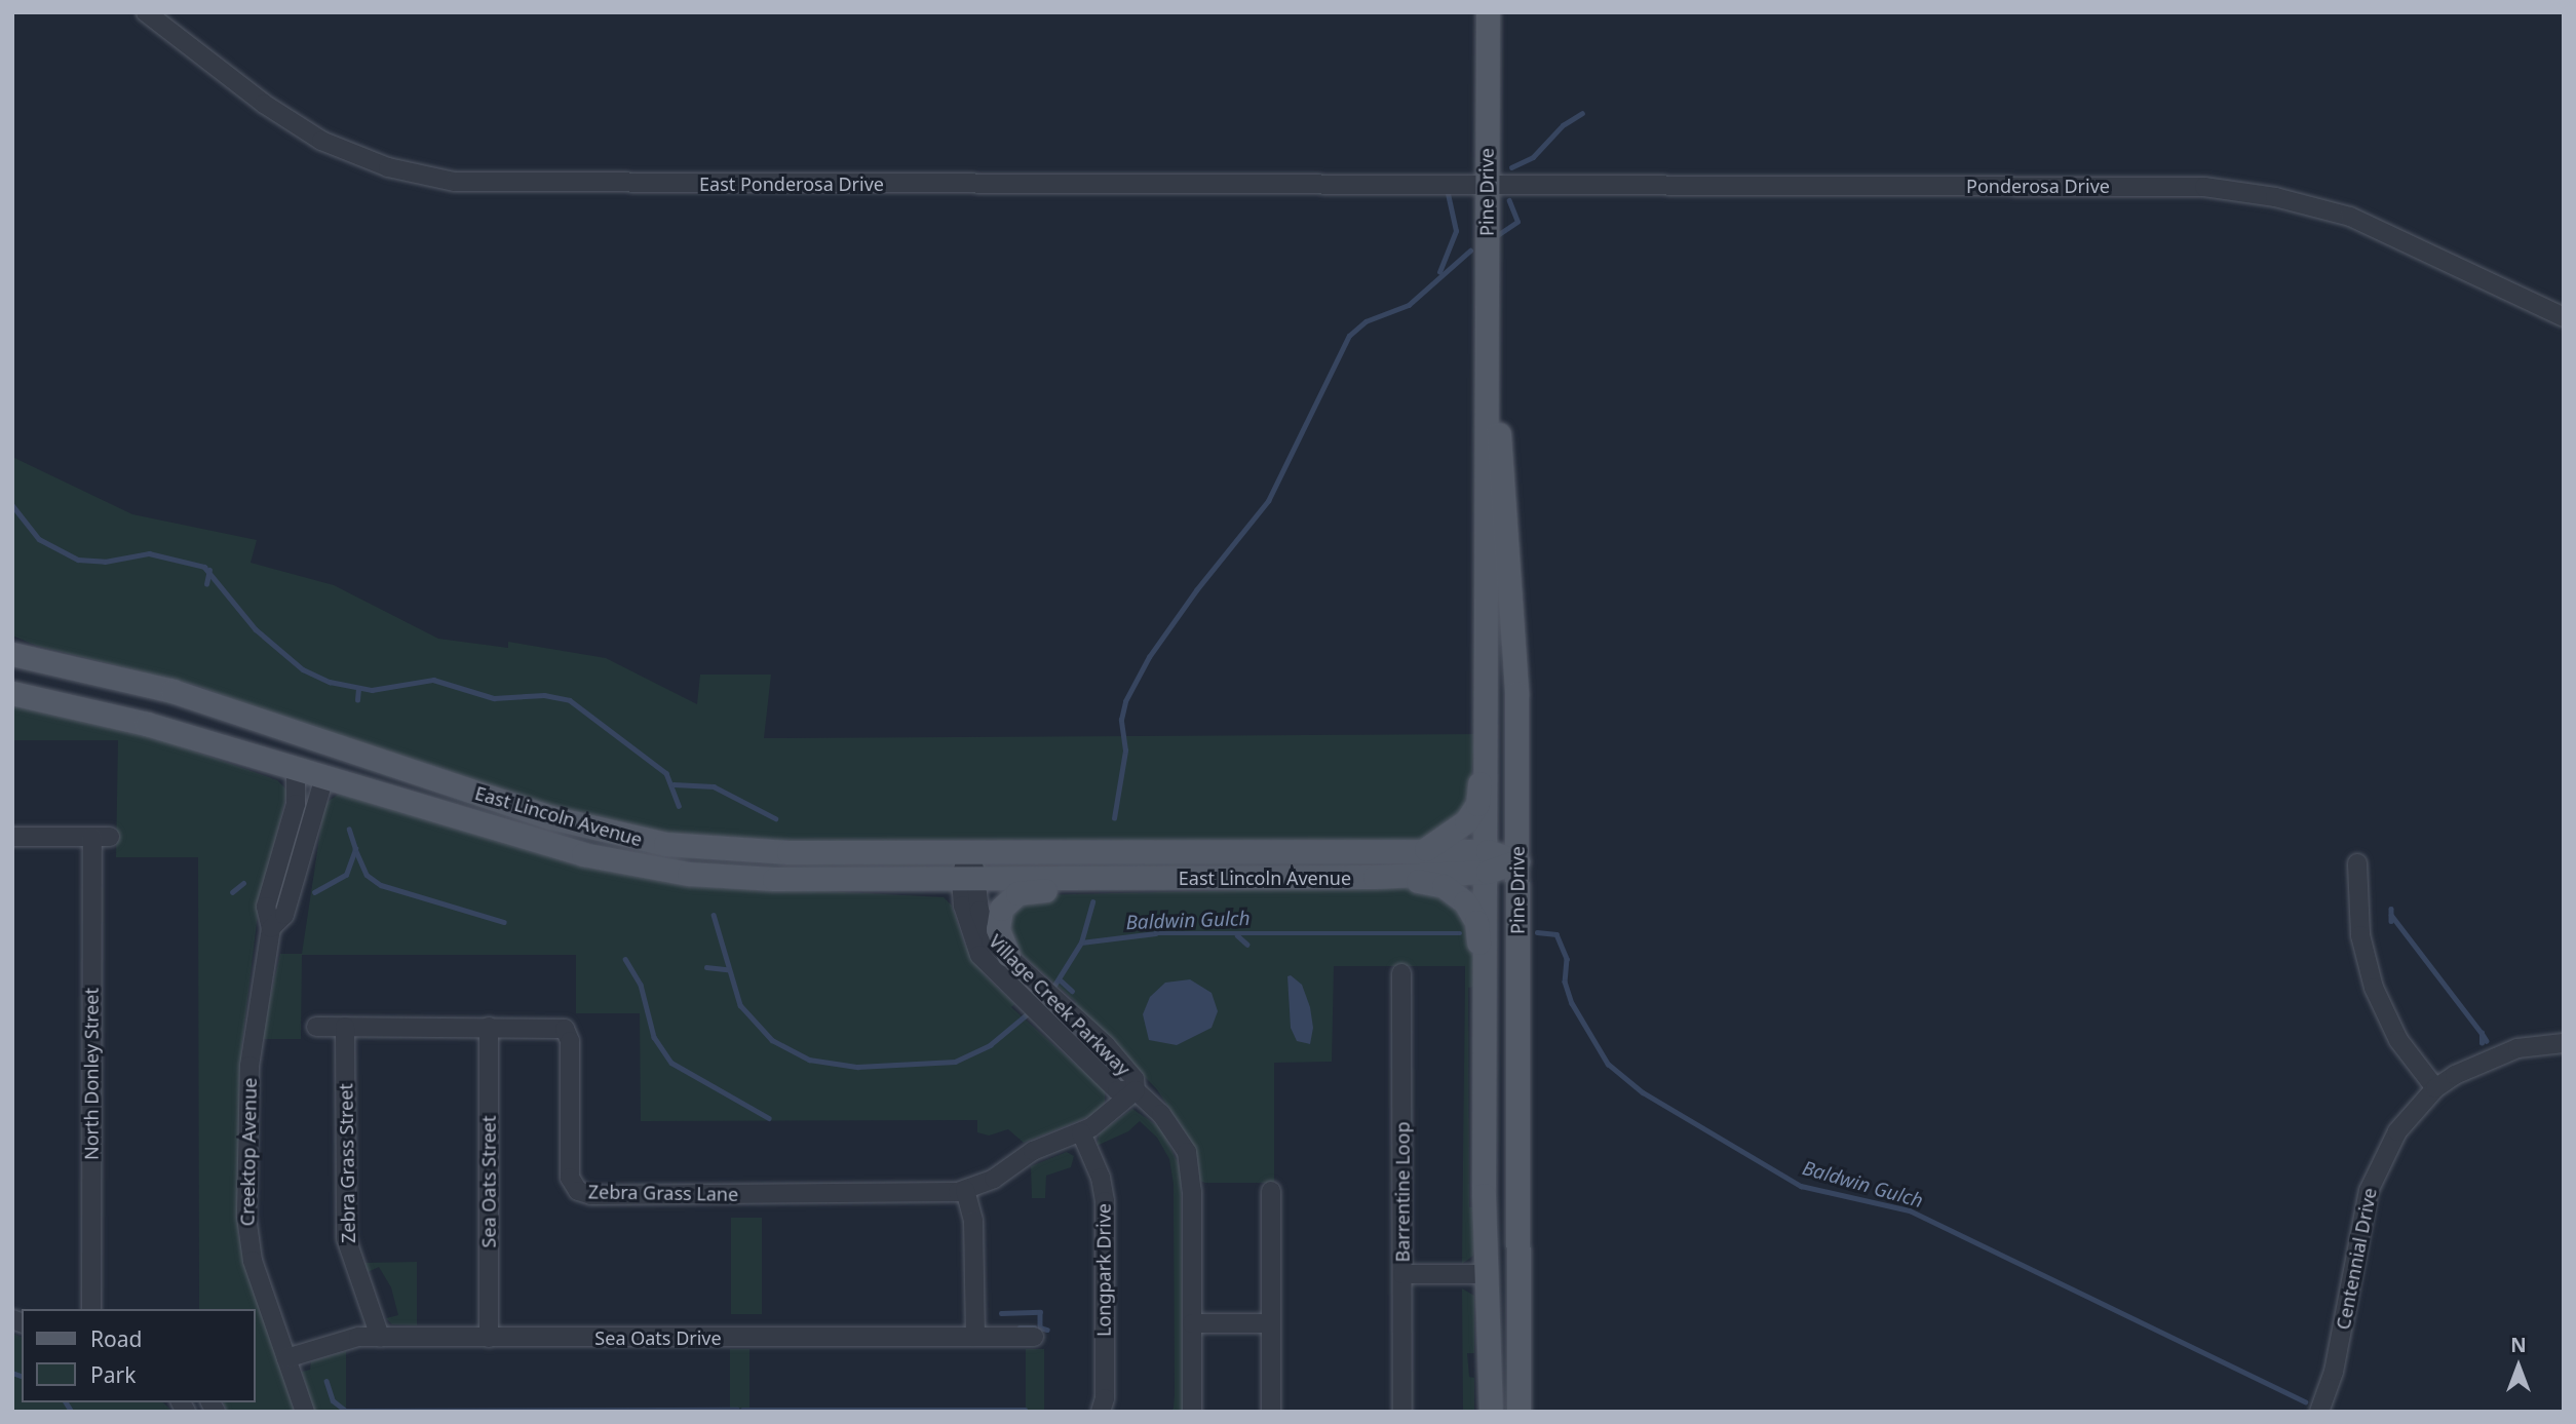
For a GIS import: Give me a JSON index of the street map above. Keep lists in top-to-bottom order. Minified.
{"streets":{"main road":["Pine Drive","East Lincoln Avenue"],"street":["East Ponderosa Drive","Ponderosa Drive","Village Creek Parkway","North Donley Street","Creektop Avenue","Zebra Grass Street","Sea Oats Street","Barrentine Loop","Zebra Grass Lane","Centennial Drive","Longpark Drive","Sea Oats Drive"]},"crossings":[["East Ponderosa Drive","Ponderosa Drive"],["East Ponderosa Drive","Pine Drive"],["Ponderosa Drive","Pine Drive"],["Pine Drive","East Lincoln Avenue"],["East Lincoln Avenue","Village Creek Parkway"],["East Lincoln Avenue","Creektop Avenue"],["Village Creek Parkway","Zebra Grass Lane"],["Creektop Avenue","Sea Oats Drive"],["Zebra Grass Street","Zebra Grass Lane"],["Zebra Grass Street","Sea Oats Drive"],["Sea Oats Street","Zebra Grass Lane"],["Sea Oats Street","Sea Oats Drive"],["Zebra Grass Lane","Longpark Drive"]],"water":["Baldwin Gulch"],"legend":["Road","Park"],"north":"top"}
